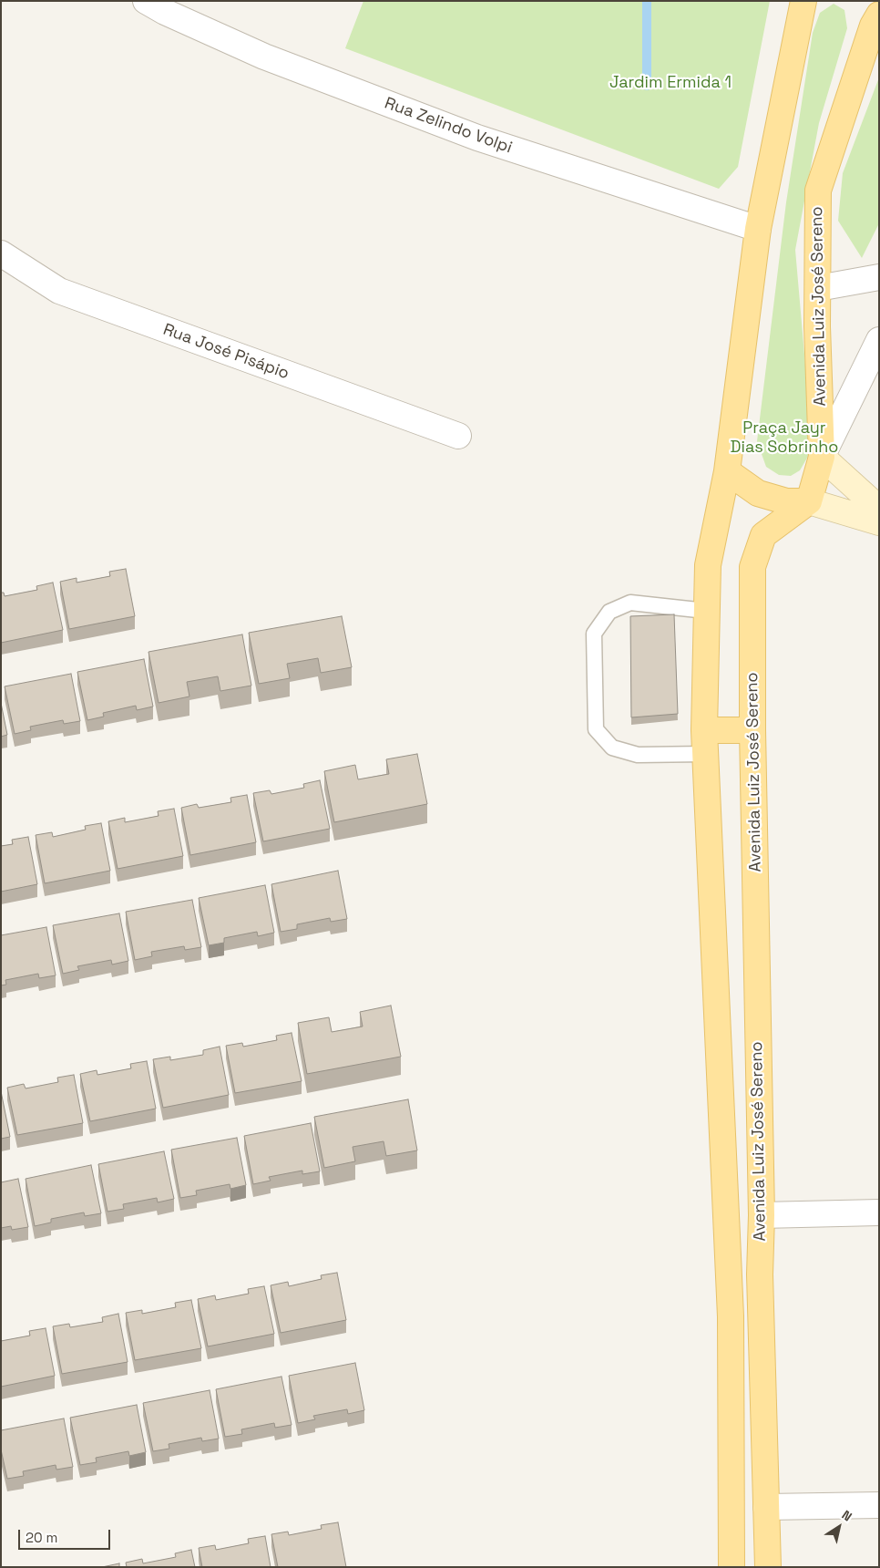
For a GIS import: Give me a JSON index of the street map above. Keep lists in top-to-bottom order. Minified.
{"streets":{"main road":["Avenida Luiz José Sereno"],"street":["Rua Zelindo Volpi","Rua José Pisápio"]},"crossings":[["Rua Zelindo Volpi","Avenida Luiz José Sereno"]],"parks":["Jardim Ermida 1","Praça Jayr Dias Sobrinho"],"scale_bar":"20 m","north":"top right"}
